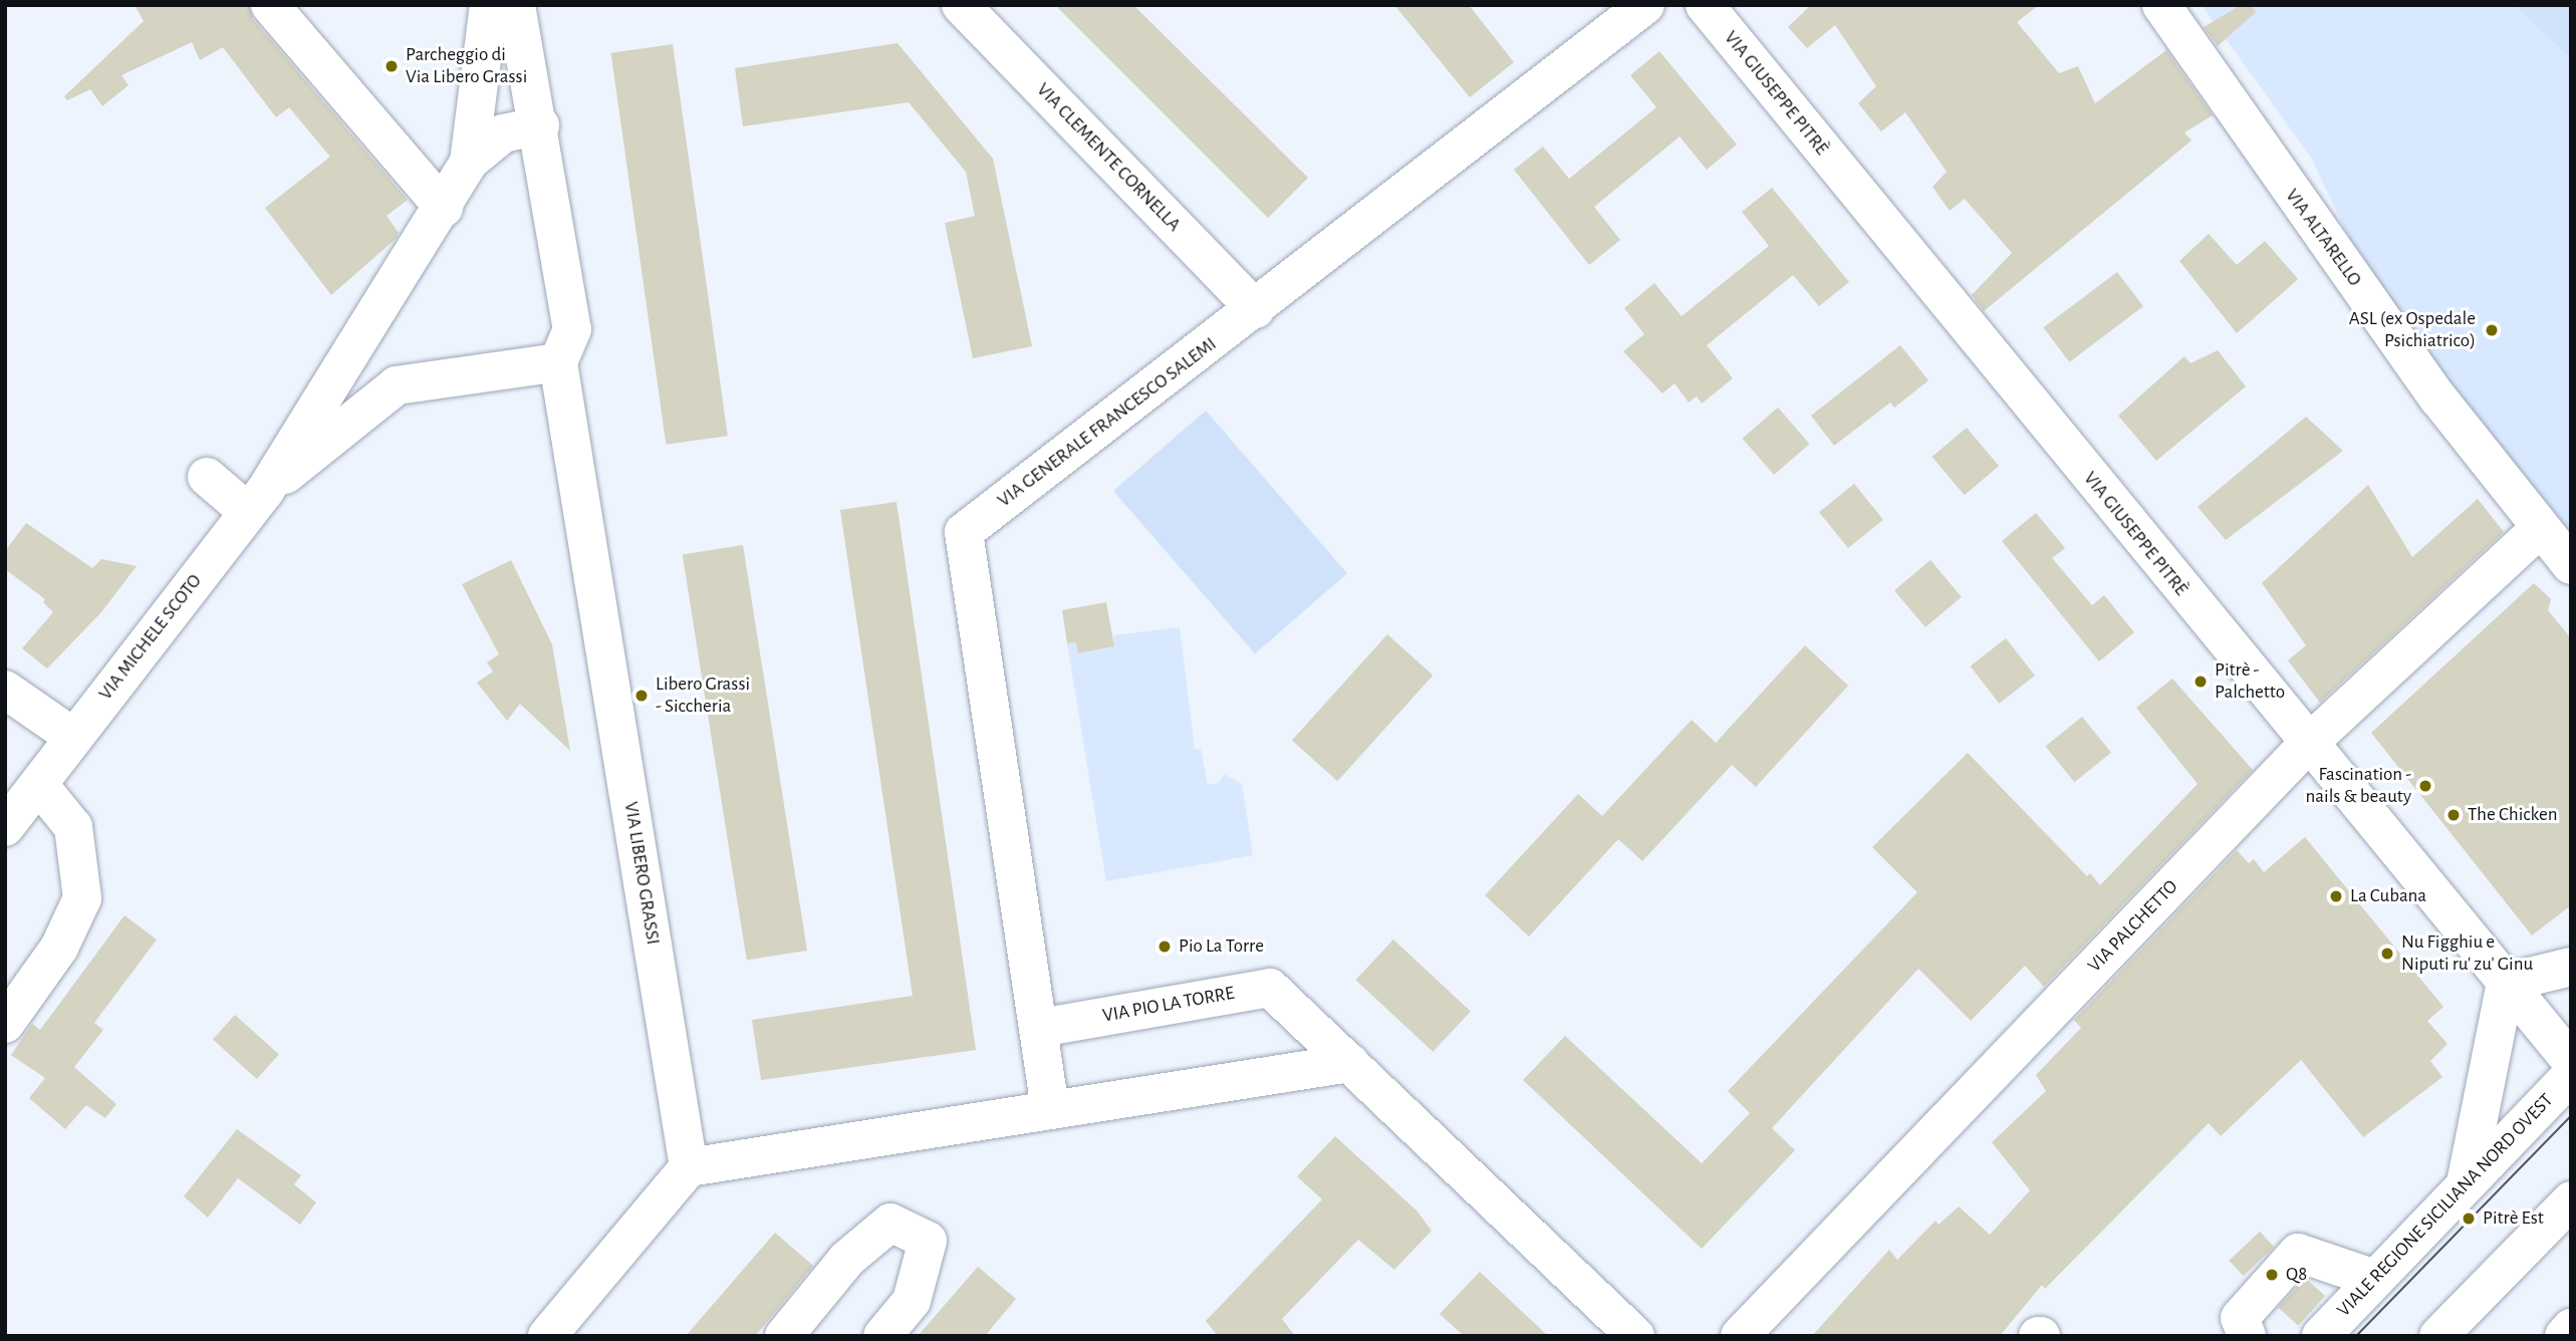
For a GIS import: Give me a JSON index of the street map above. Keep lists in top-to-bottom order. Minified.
{"streets":{"street":["VIA GIUSEPPE PITRÈ","VIA CLEMENTE CORNELLA","VIA ALTARELLO","VIA GENERALE FRANCESCO SALEMI","VIA MICHELE SCOTO","VIA LIBERO GRASSI","VIA PALCHETTO","VIA PIO LA TORRE","VIALE REGIONE SICILIANA NORD OVEST"]},"crossings":[["VIA GIUSEPPE PITRÈ","VIA PALCHETTO"],["VIA CLEMENTE CORNELLA","VIA GENERALE FRANCESCO SALEMI"],["VIA ALTARELLO","VIA PALCHETTO"],["VIA GENERALE FRANCESCO SALEMI","VIA PIO LA TORRE"]],"places":["Parcheggio di Via Libero Grassi","ASL (ex Ospedale Psichiatrico)","Pitrè - Palchetto","Libero Grassi - Siccheria","Fascination - nails & beauty","The Chicken","La Cubana","Pio La Torre","Nu Figghiu e Niputi ru' zu' Ginu","Pitrè Est","Q8"]}
